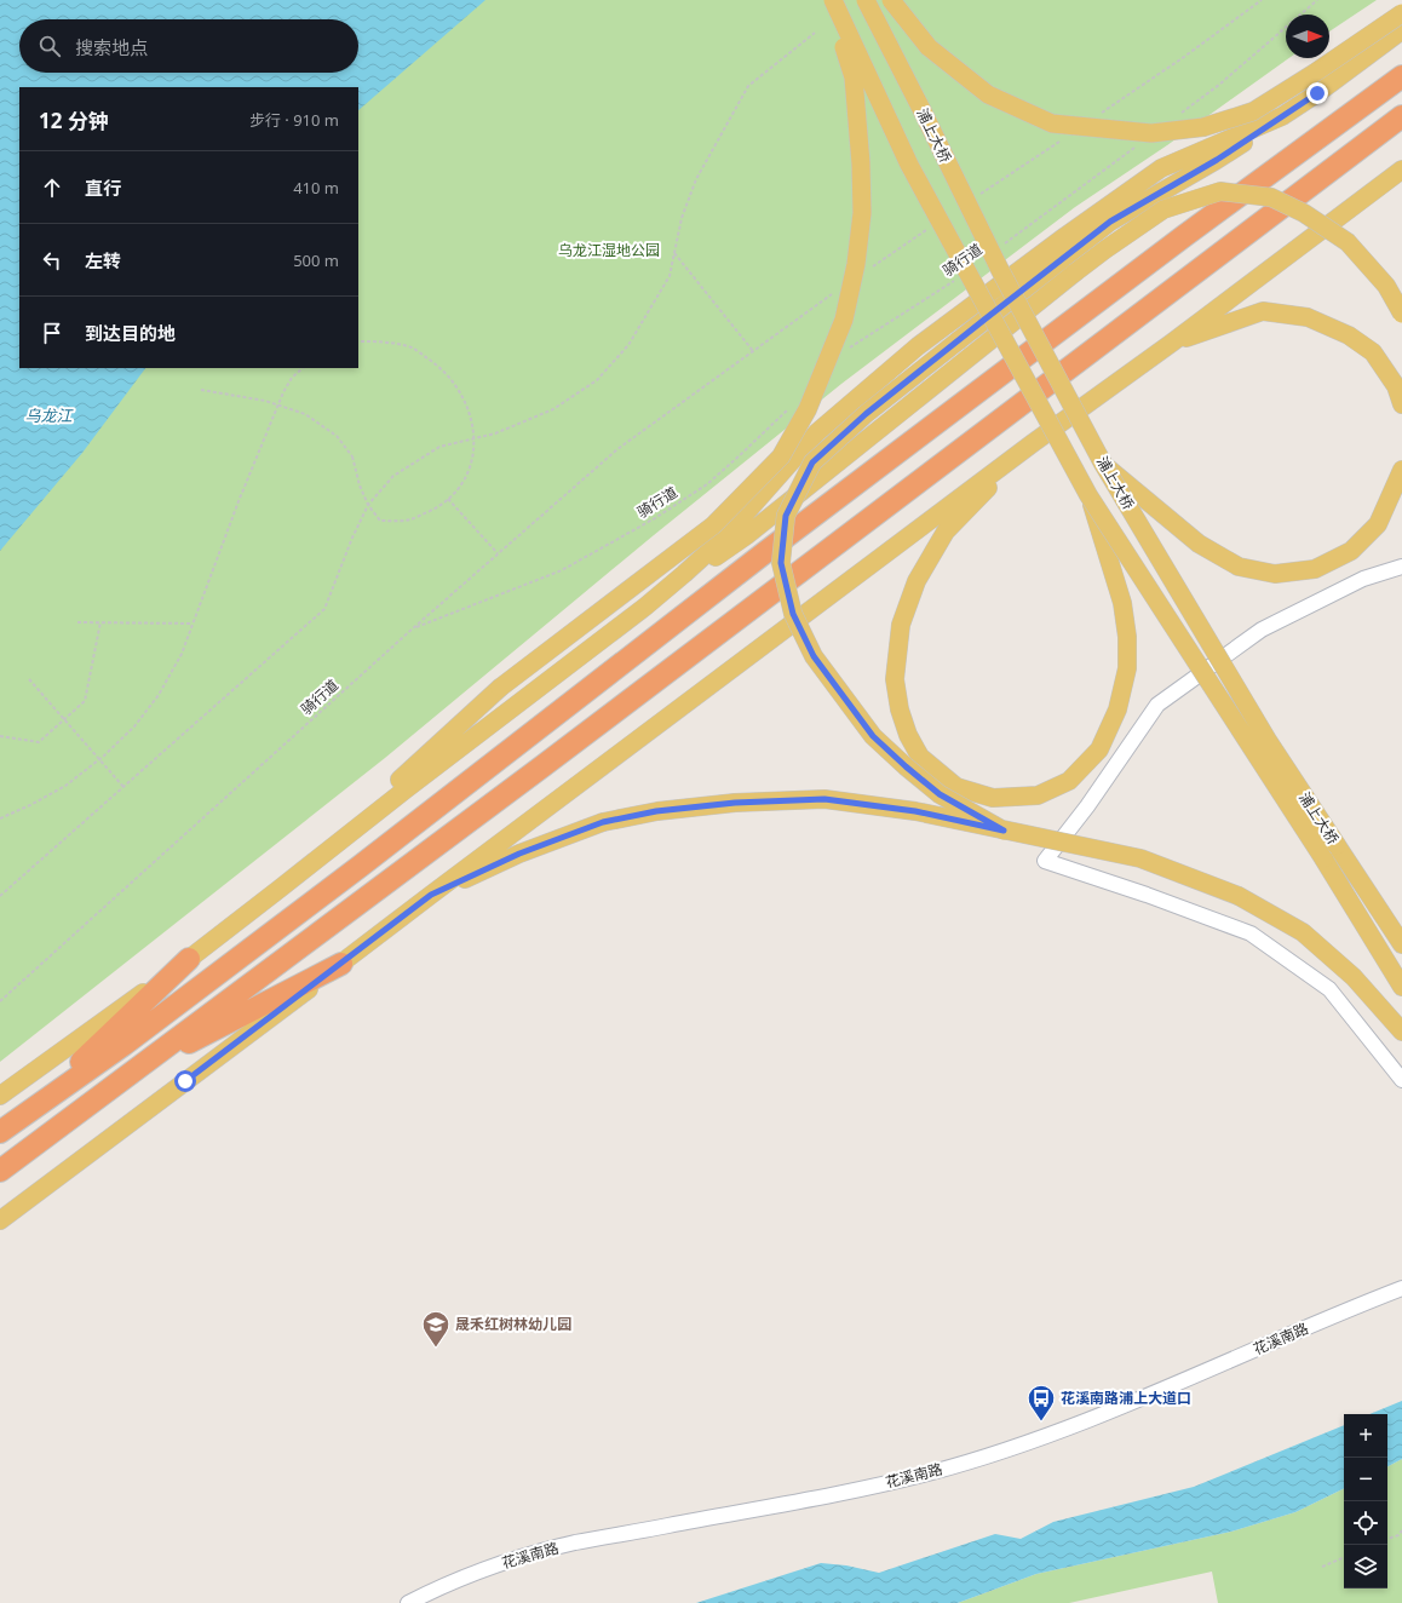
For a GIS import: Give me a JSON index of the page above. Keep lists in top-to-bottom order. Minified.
{"streets":{"main road":["浦上大桥"],"street":["花溪南路"],"path":["骑行道"]},"water":["乌龙江"],"parks":["乌龙江湿地公园"],"places":{"school or university":["晟禾红树林幼儿园"],"bus stop":["花溪南路浦上大道口"]},"north":"right","page":{"search":"搜索地点","heading":["12 分钟","步行 · 910 m"],"list":[["直行","410 m"],["左转","500 m"],"到达目的地"],"map_buttons":["+","−"]}}
